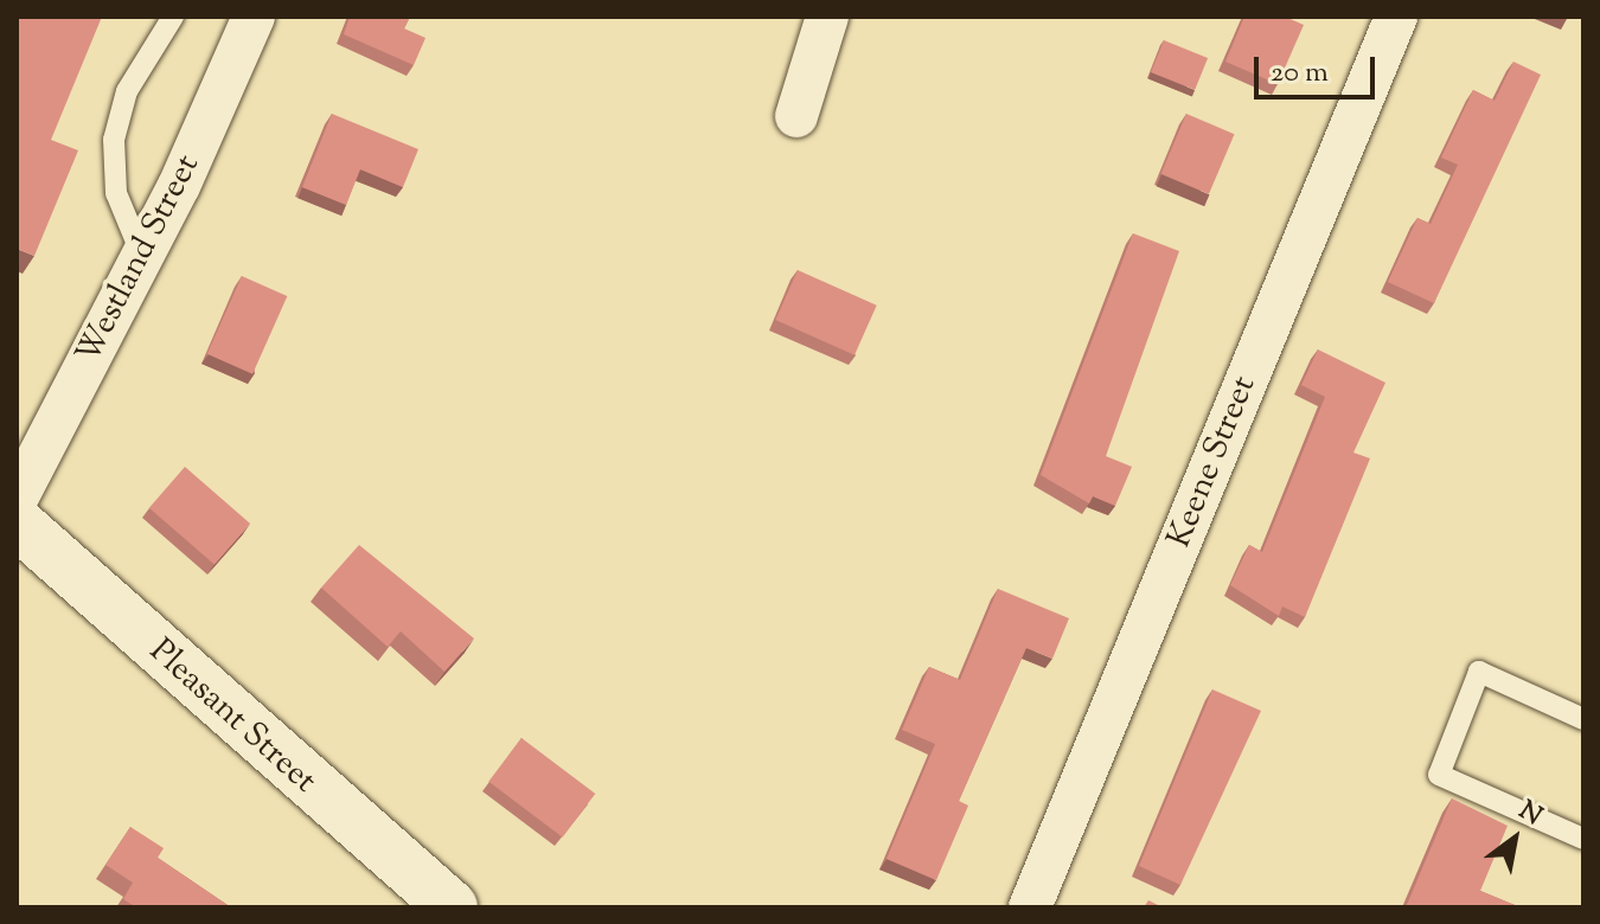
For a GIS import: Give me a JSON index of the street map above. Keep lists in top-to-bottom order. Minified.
{"streets":{"main road":["Pleasant Street"],"street":["Westland Street","Keene Street"]},"crossings":[["Westland Street","Pleasant Street"]],"scale_bar":"20 m","north":"top right"}
